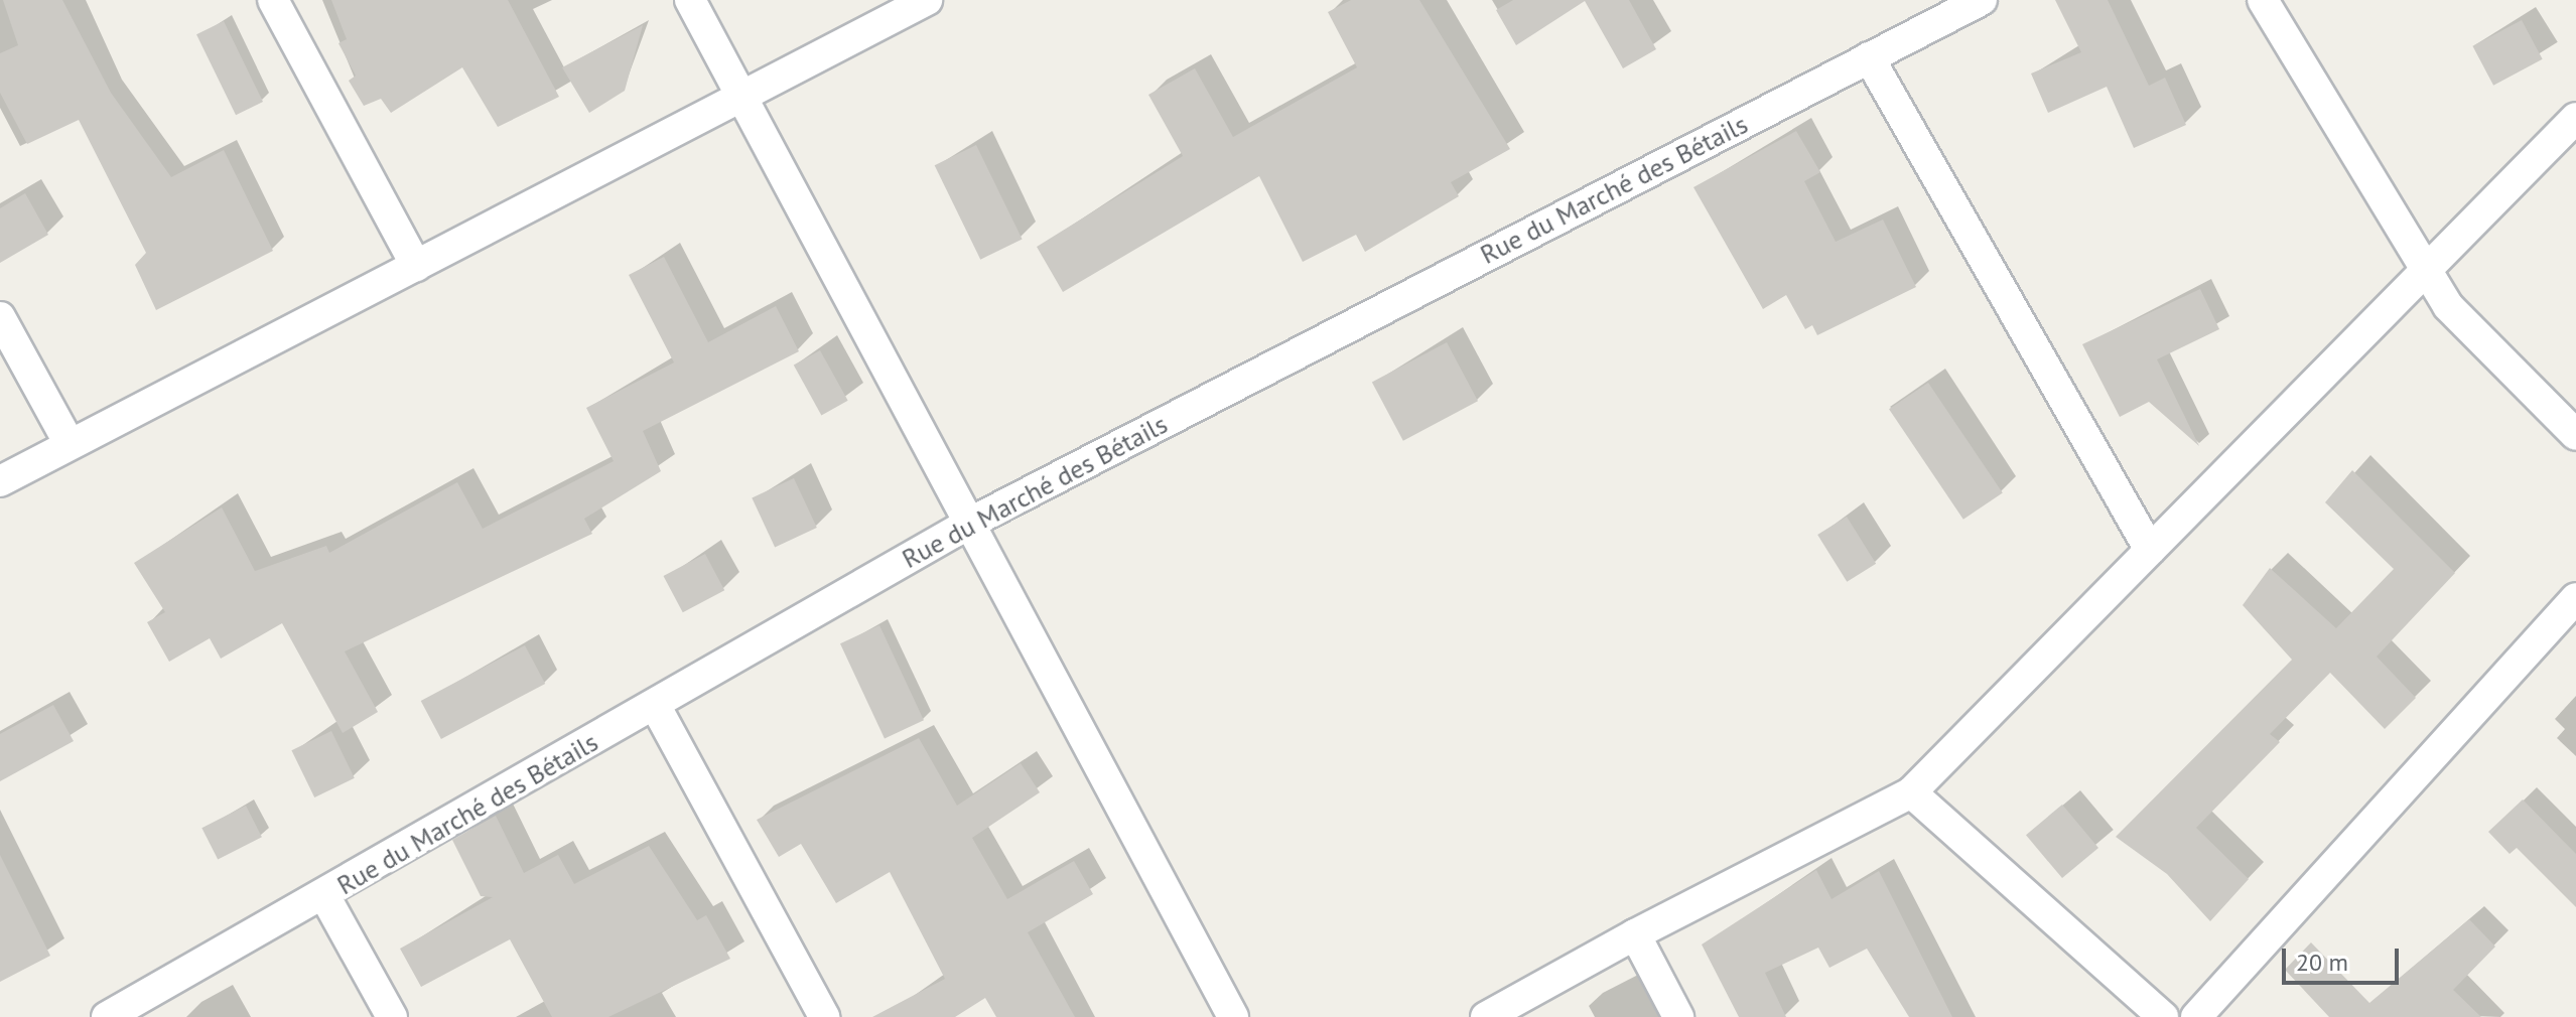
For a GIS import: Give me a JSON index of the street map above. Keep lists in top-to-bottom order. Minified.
{"streets":{"street":["Rue du Marché des Bétails"]},"scale_bar":"20 m"}
